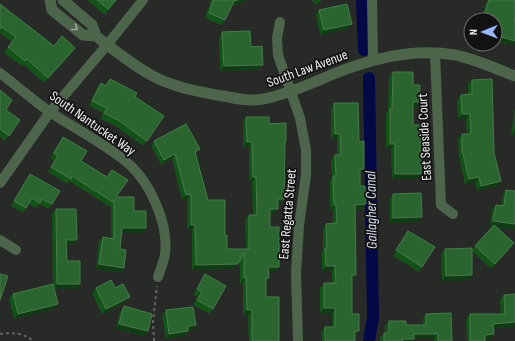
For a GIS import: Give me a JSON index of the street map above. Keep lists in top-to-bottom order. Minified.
{"streets":{"street":["South Law Avenue","South Nantucket Way","East Seaside Court","East Regatta Street"]},"crossings":[["South Law Avenue","East Seaside Court"],["South Law Avenue","East Regatta Street"]],"water":["Gallagher Canal"],"north":"left"}
